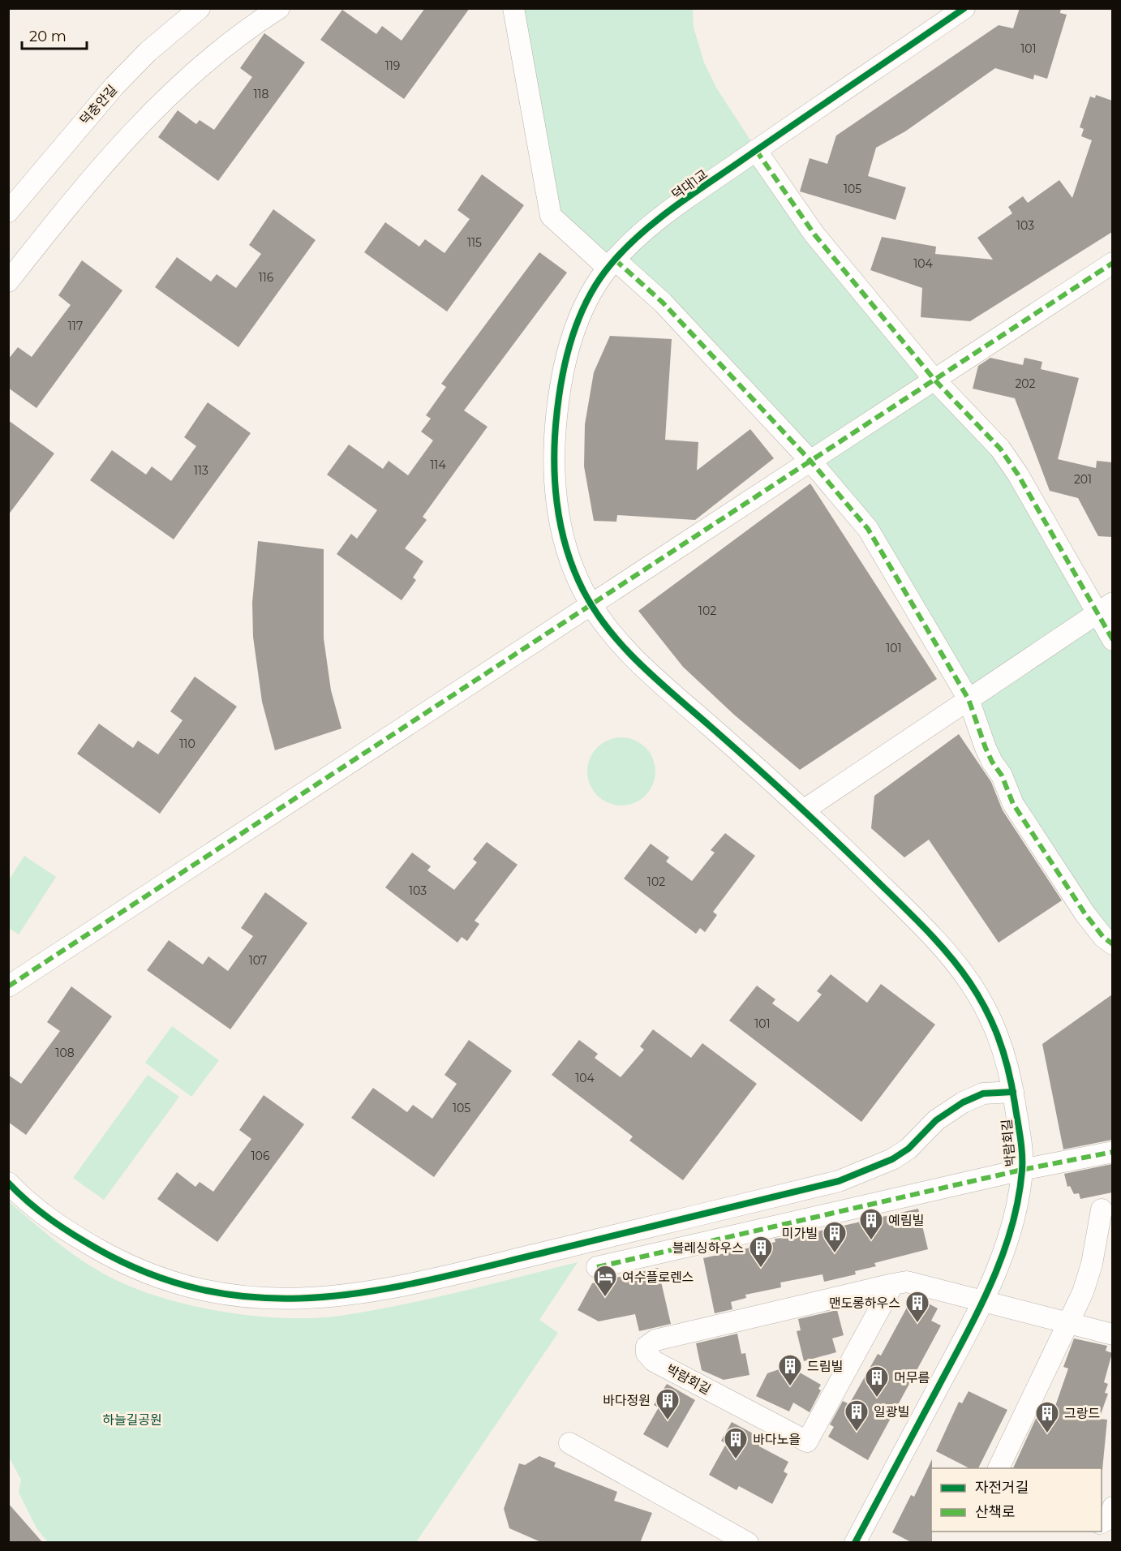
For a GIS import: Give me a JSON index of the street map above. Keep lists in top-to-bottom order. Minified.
{"streets":{"street":["덕충안길","덕대1교","박람회길"]},"crossings":[["덕대1교","박람회길"]],"parks":["하늘길공원"],"places":{"building":["예림빌","미가빌","블레싱하우스","맨도롱하우스","드림빌","머무름","바다정원","일광빌","그랑드","바다노을"],"hotel":["여수플로렌스"]},"house_numbers":["101","119","118","105","103","115","104","116","117","202","114","113","201","102","101","110","102","103","107","101","108","104","105","106"],"legend":["자전거길","산책로"],"scale_bar":"20 m"}
